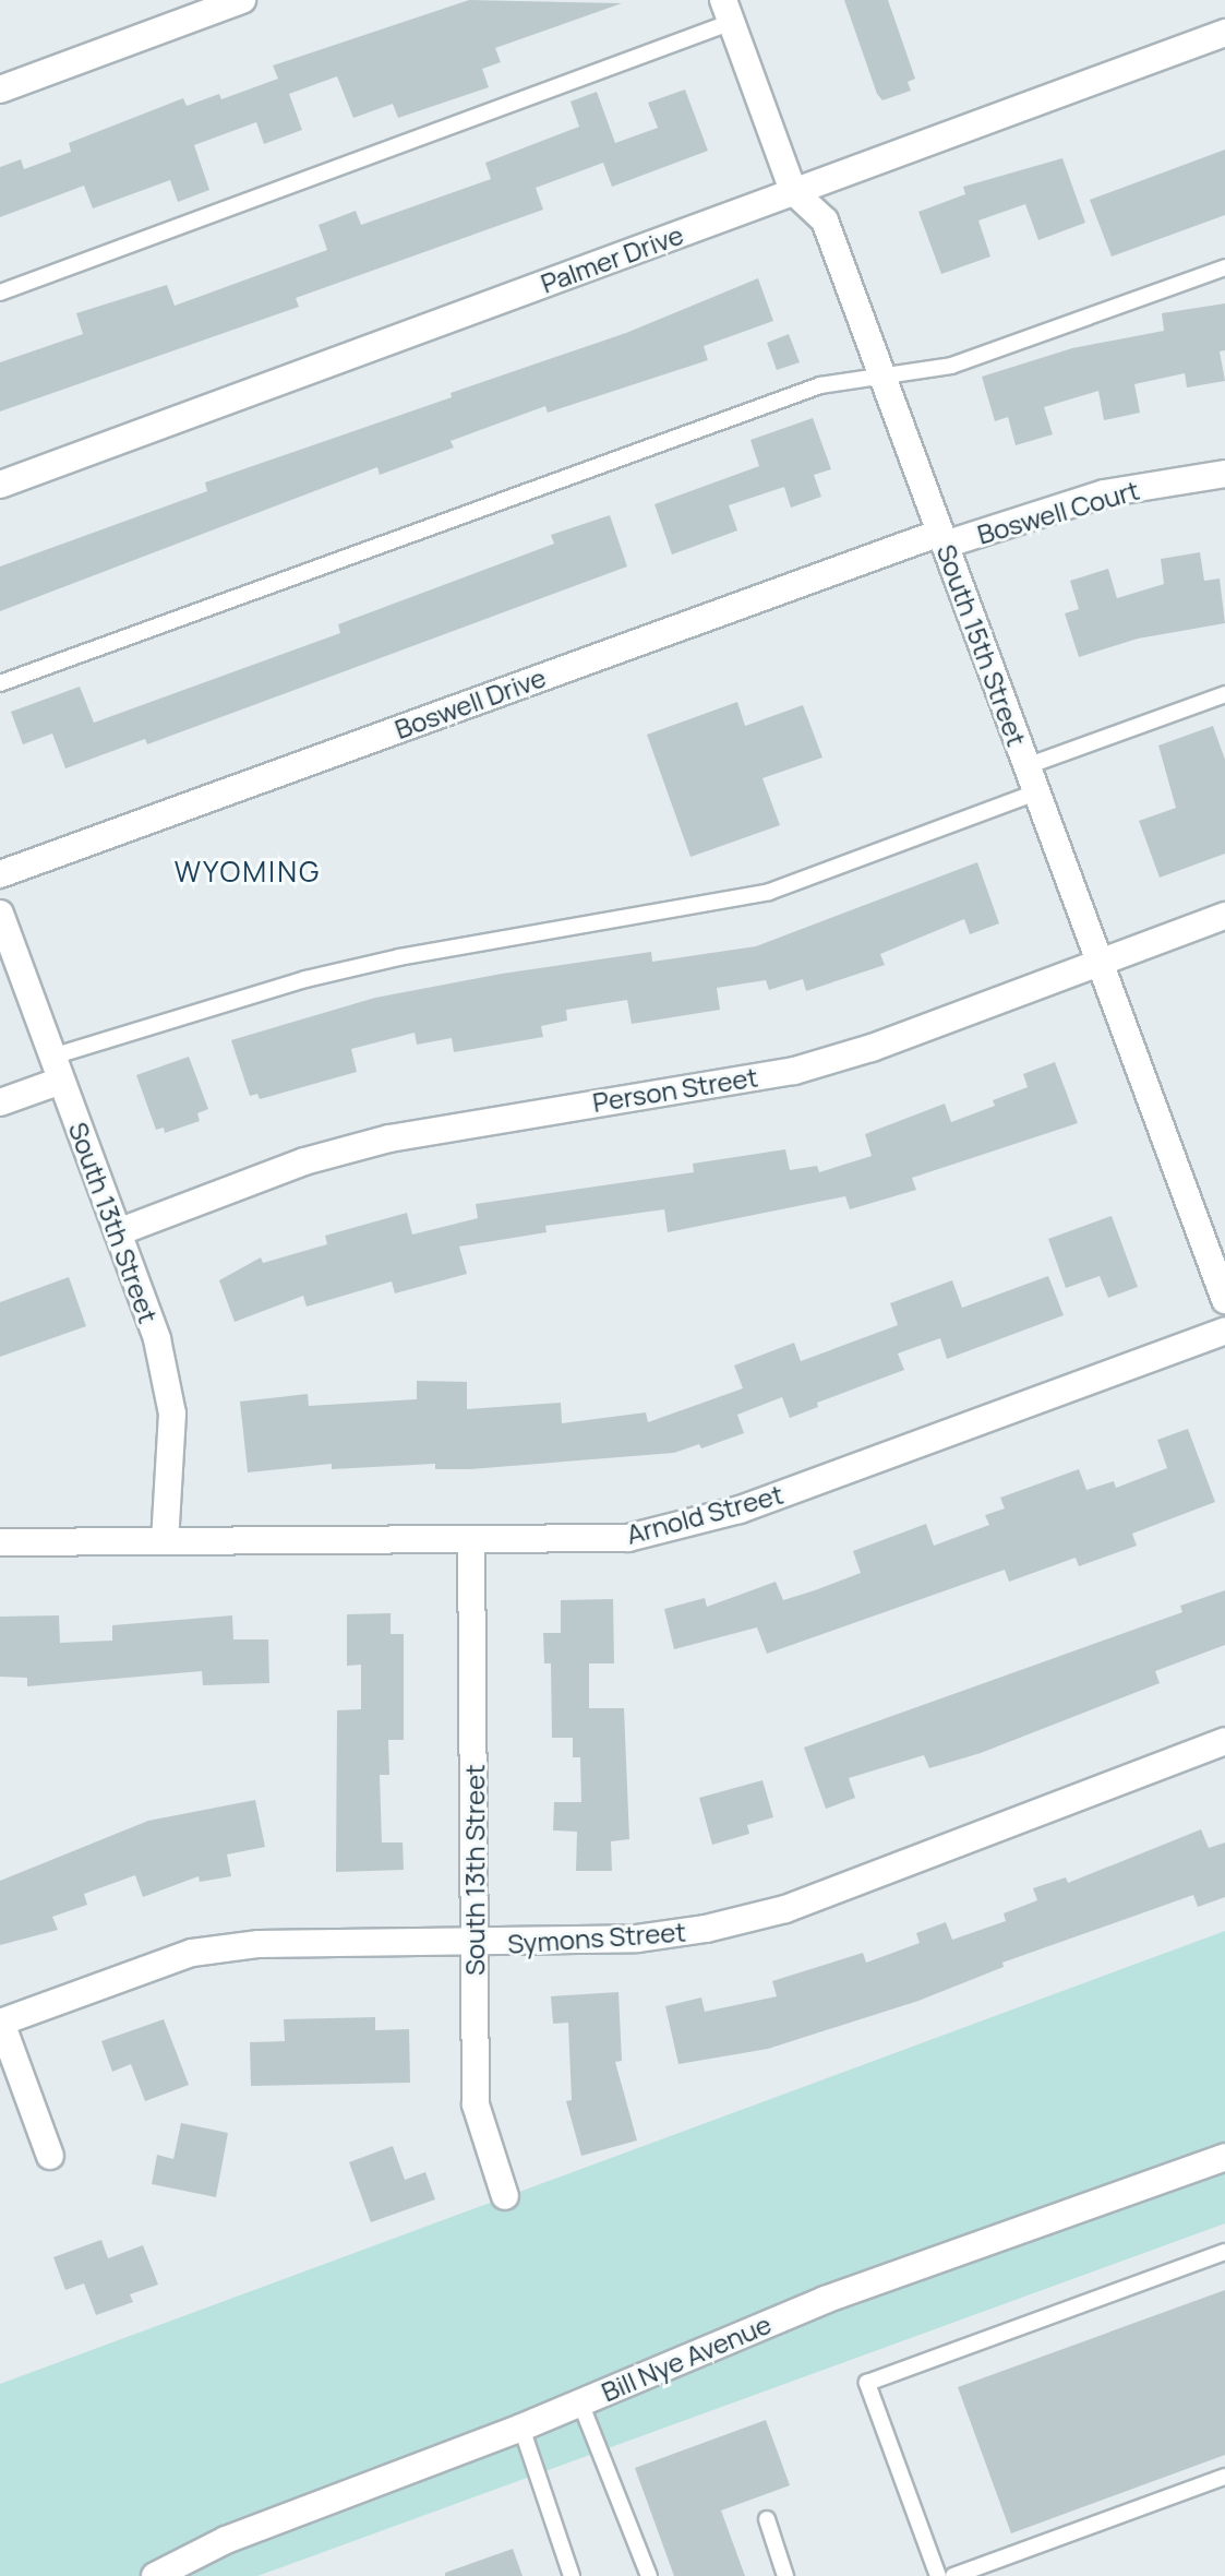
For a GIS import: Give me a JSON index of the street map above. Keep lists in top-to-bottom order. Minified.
{"streets":{"street":["Palmer Drive","Boswell Court","South 15th Street","Boswell Drive","Person Street","South 13th Street","Arnold Street","Symons Street","Bill Nye Avenue"]},"crossings":[["Palmer Drive","South 15th Street"],["Boswell Court","South 15th Street"],["Boswell Court","Boswell Drive"],["South 15th Street","Boswell Drive"],["South 15th Street","Person Street"],["Person Street","South 13th Street"],["South 13th Street","Arnold Street"],["South 13th Street","Symons Street"]],"districts":["WYOMING"]}
